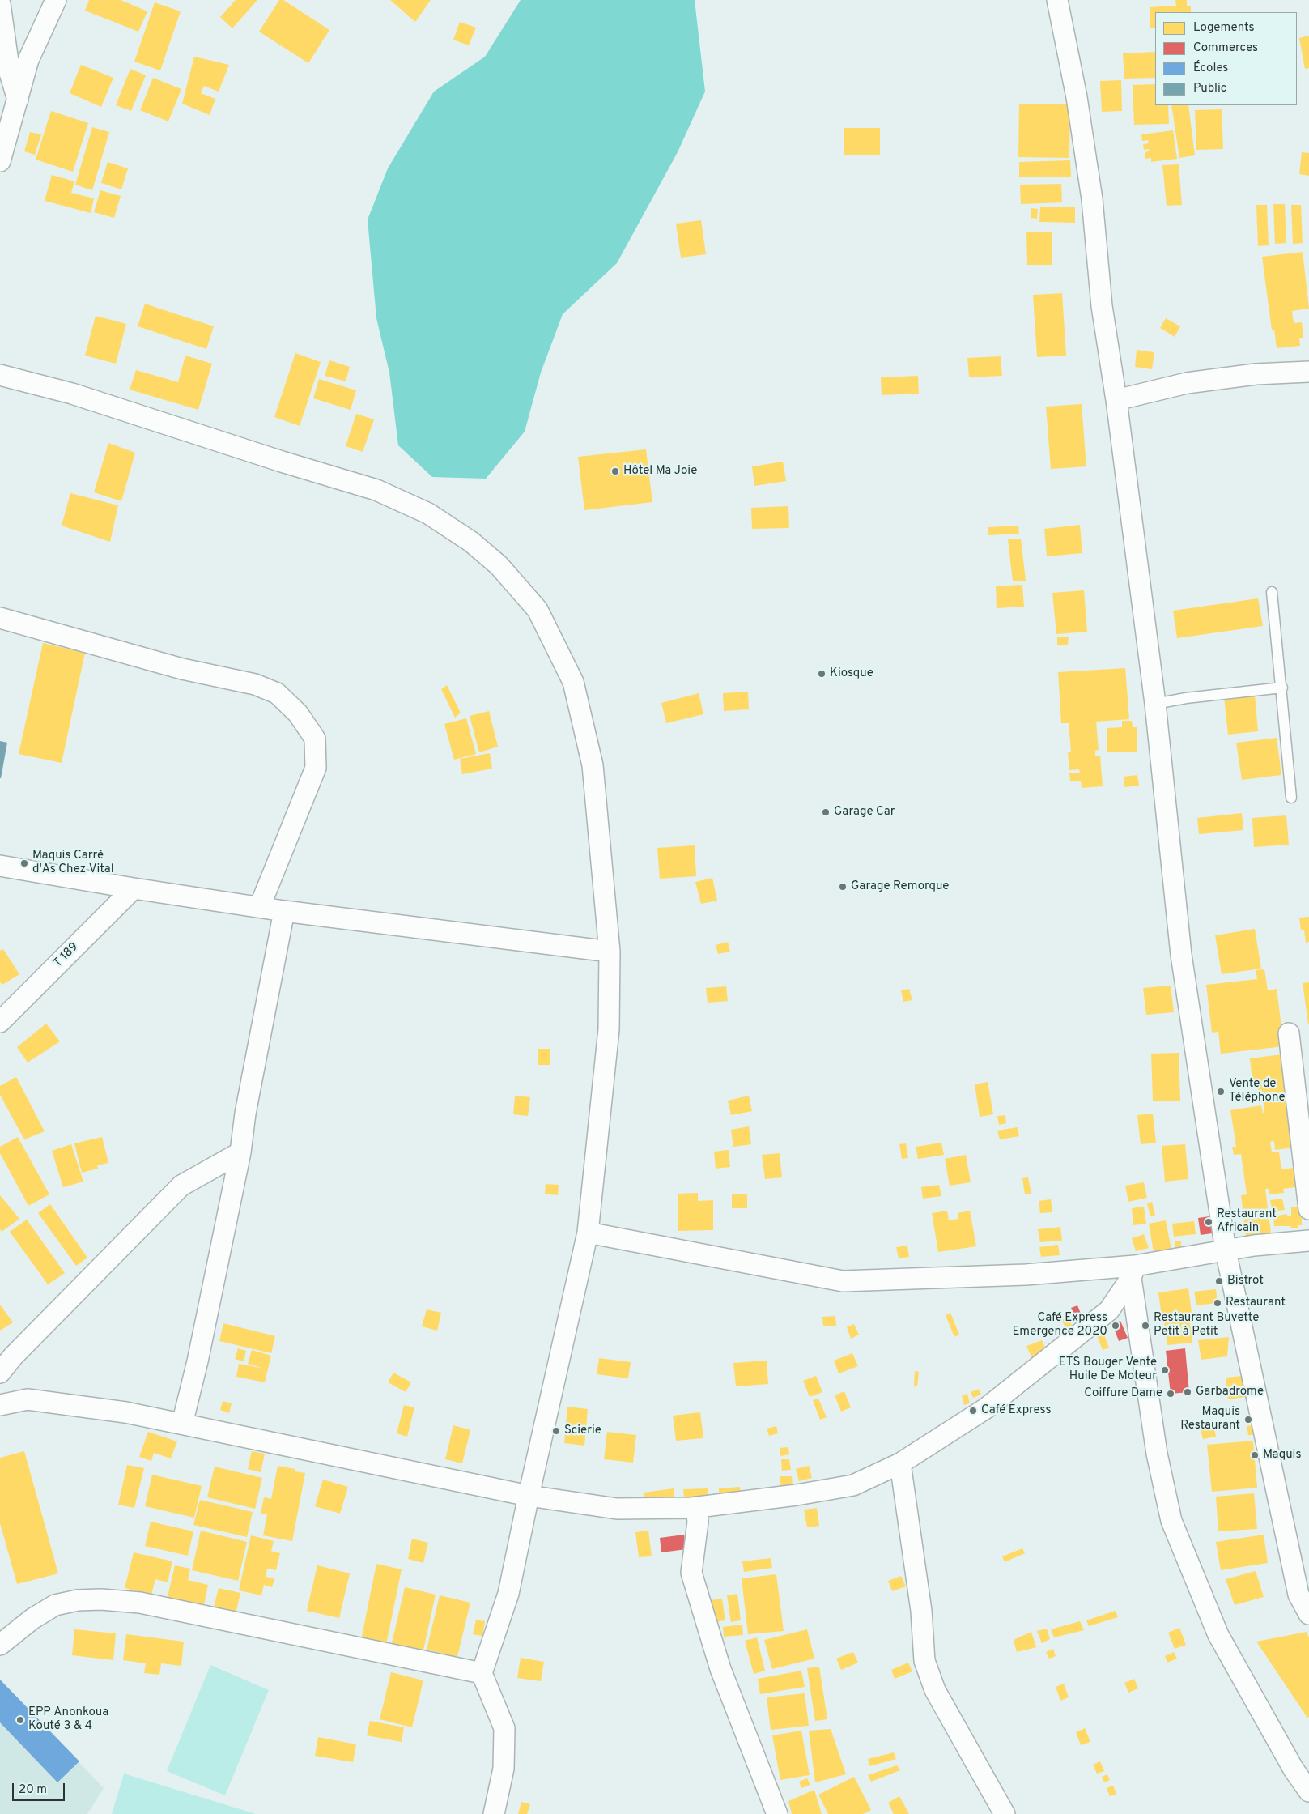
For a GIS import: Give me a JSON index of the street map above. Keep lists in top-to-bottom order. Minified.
{"streets":{"street":["T 189"]},"places":["Hôtel Ma Joie","Kiosque","Garage Car","Maquis Carré d'As Chez Vital","Garage Remorque","Vente de Téléphone","Restaurant Africain","Bistrot","Restaurant","Café Express Emergence 2020","Restaurant Buvette Petit à Petit","ETS Bouger Vente Huile De Moteur","Garbadrome","Coiffure Dame","Café Express","Maquis Restaurant","Scierie","Maquis","EPP Anonkoua Kouté 3 & 4"],"legend":["Logements","Commerces","Écoles","Public"],"scale_bar":"20 m"}
